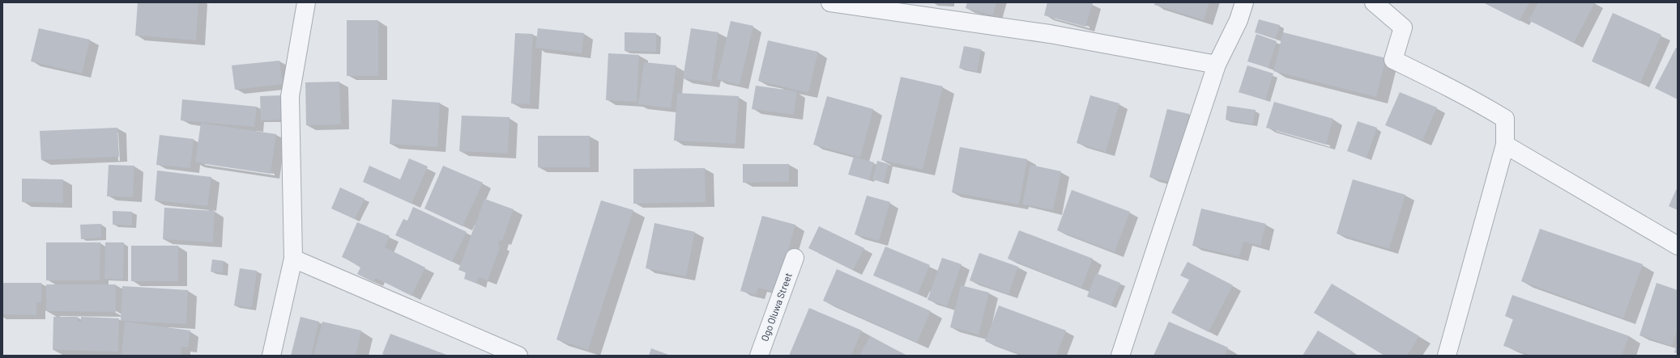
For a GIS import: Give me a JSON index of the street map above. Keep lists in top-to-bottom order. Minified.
{"streets":{"street":["Ogo Oluwa Street"]}}
